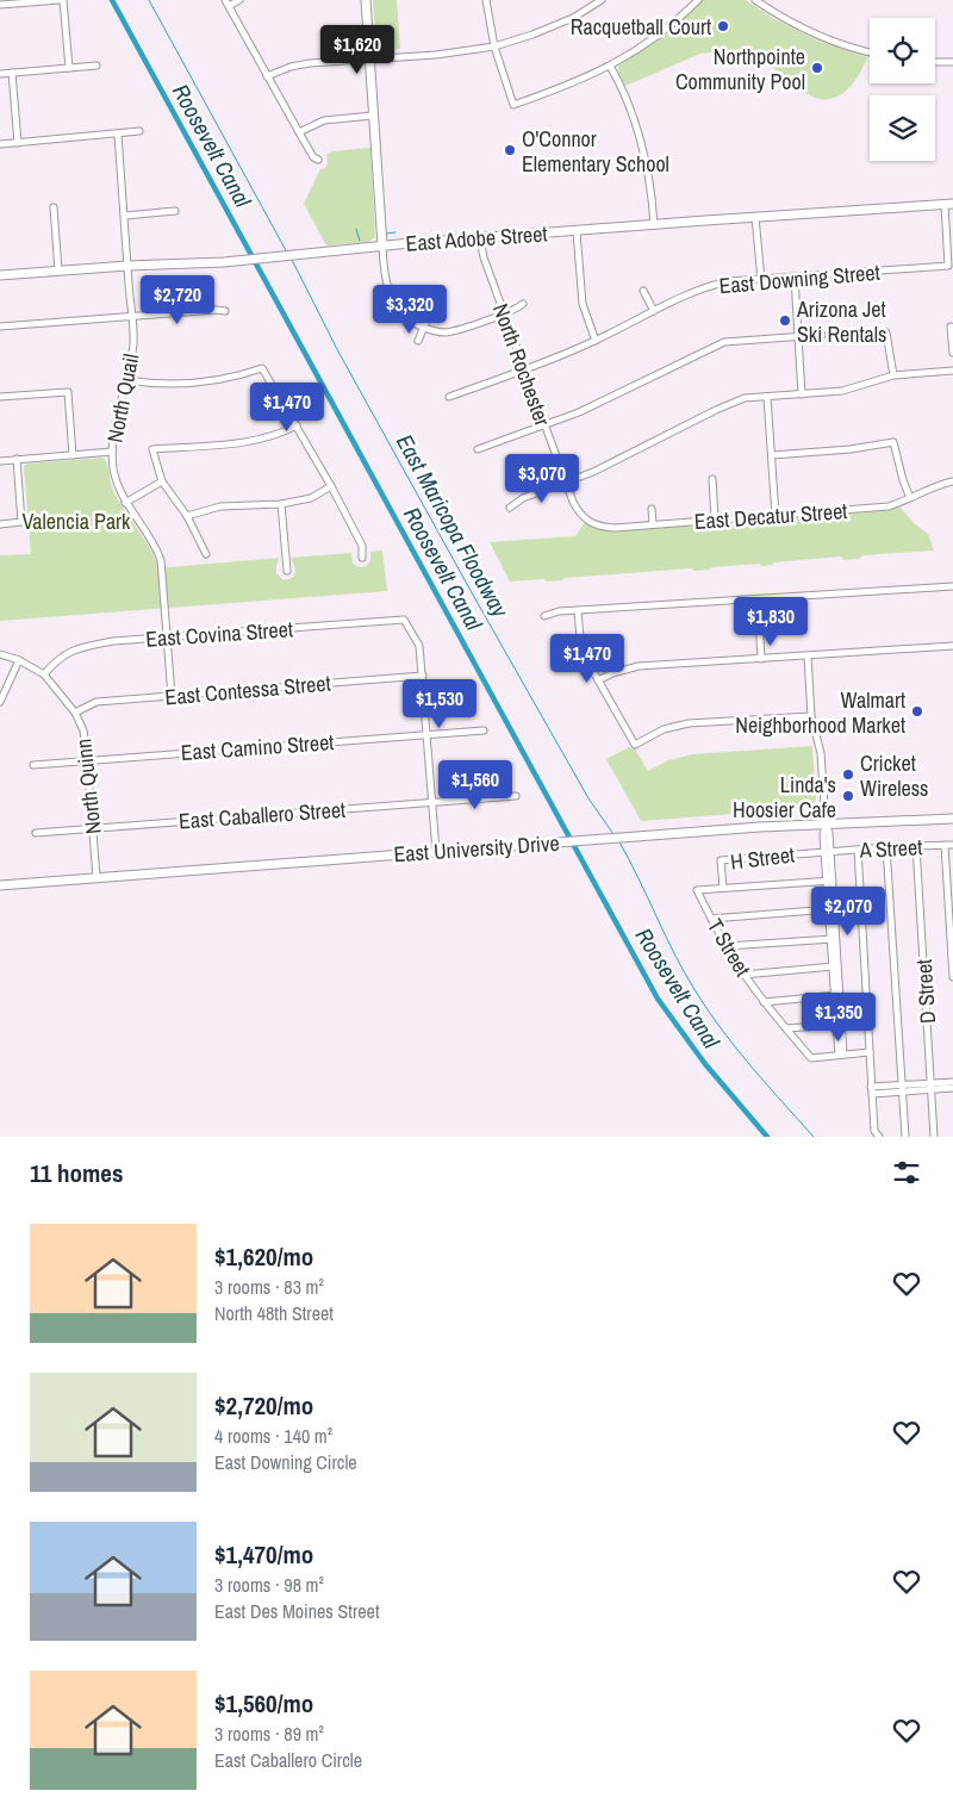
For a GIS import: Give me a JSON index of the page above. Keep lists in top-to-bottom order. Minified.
{"streets":{"street":["East Adobe Street","East Downing Street","North Rochester","North Quail","East Decatur Street","East Covina Street","East Contessa Street","East Camino Street","North Quinn","East Caballero Street","East University Drive","A Street","H Street","T Street","D Street"]},"crossings":[["East Adobe Street","East Downing Street"],["East Adobe Street","North Rochester"],["East Adobe Street","North Quail"],["East Downing Street","North Rochester"],["North Rochester","East Decatur Street"],["North Quail","East Covina Street"],["North Quail","East Contessa Street"],["East Covina Street","East Contessa Street"],["East Covina Street","North Quinn"],["East Contessa Street","North Quinn"],["East Camino Street","North Quinn"],["North Quinn","East Caballero Street"],["North Quinn","East University Drive"],["East University Drive","A Street"],["A Street","H Street"],["A Street","T Street"],["A Street","D Street"],["H Street","T Street"]],"water":["Roosevelt Canal","East Maricopa Floodway"],"parks":["Valencia Park"],"places":["Racquetball Court","Northpointe Community Pool","O'Connor Elementary School","Arizona Jet Ski Rentals","Walmart Neighborhood Market","Cricket Wireless","Linda's Hoosier Cafe"],"page":{"price":["$1,620","$2,720","$3,320","$1,470","$3,070","$1,830","$1,470","$1,530","$1,560","$2,070","$1,350"],"heading":"11 homes","list":[{"name":"$1,620/mo","note":"3 rooms · 83 m² · North 48th Street"},{"name":"$2,720/mo","note":"4 rooms · 140 m² · East Downing Circle"},{"name":"$1,470/mo","note":"3 rooms · 98 m² · East Des Moines Street"},{"name":"$1,560/mo","note":"3 rooms · 89 m² · East Caballero Circle"}]}}
